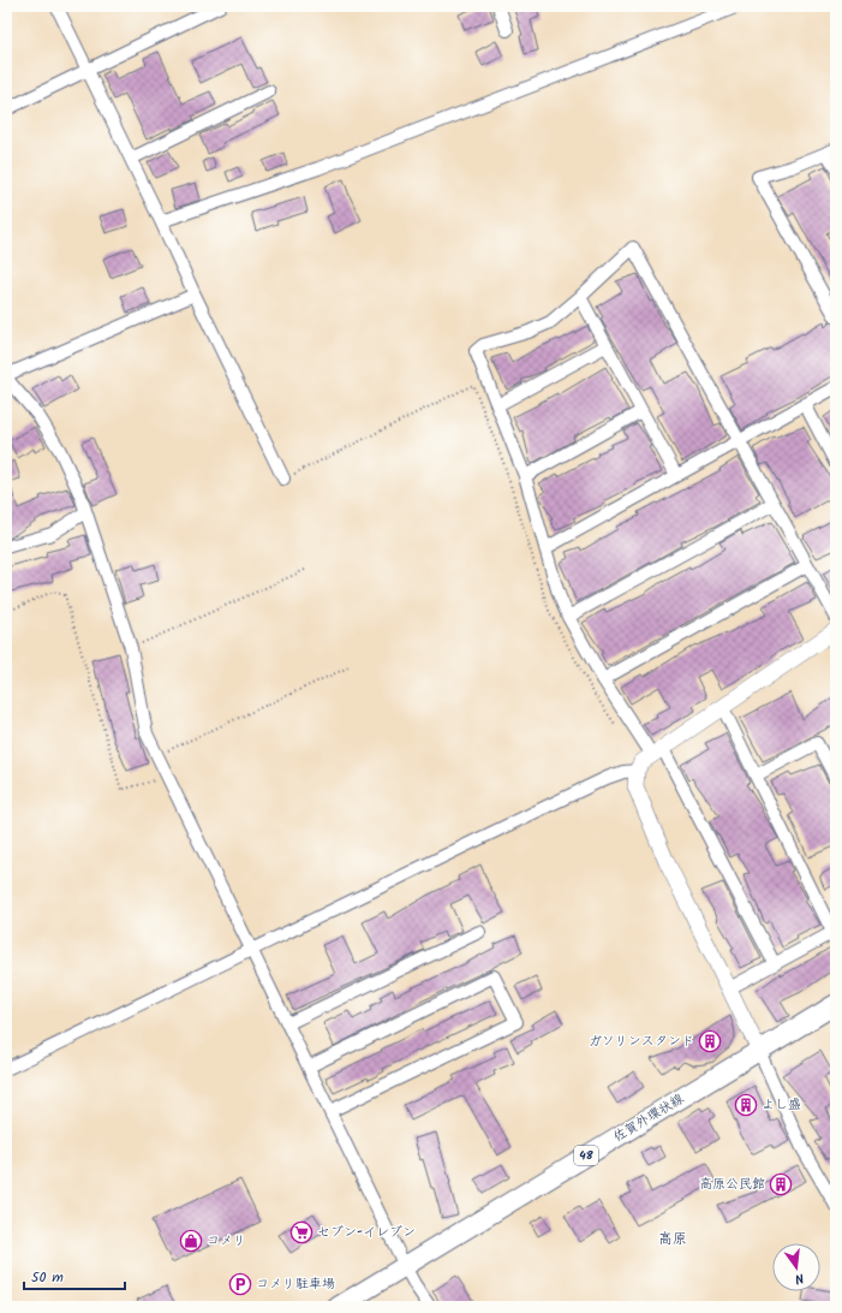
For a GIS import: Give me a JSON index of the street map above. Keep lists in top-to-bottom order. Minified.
{"streets":{"main road":["佐賀外環状線","48"]},"districts":["高原"],"places":{"building":["ガソリンスタンド","よし盛","高原公民館"],"supermarket":["セブン-イレブン"],"shop":["コメリ"],"parking":["コメリ駐車場"]},"scale_bar":"50 m","north":"bottom"}
